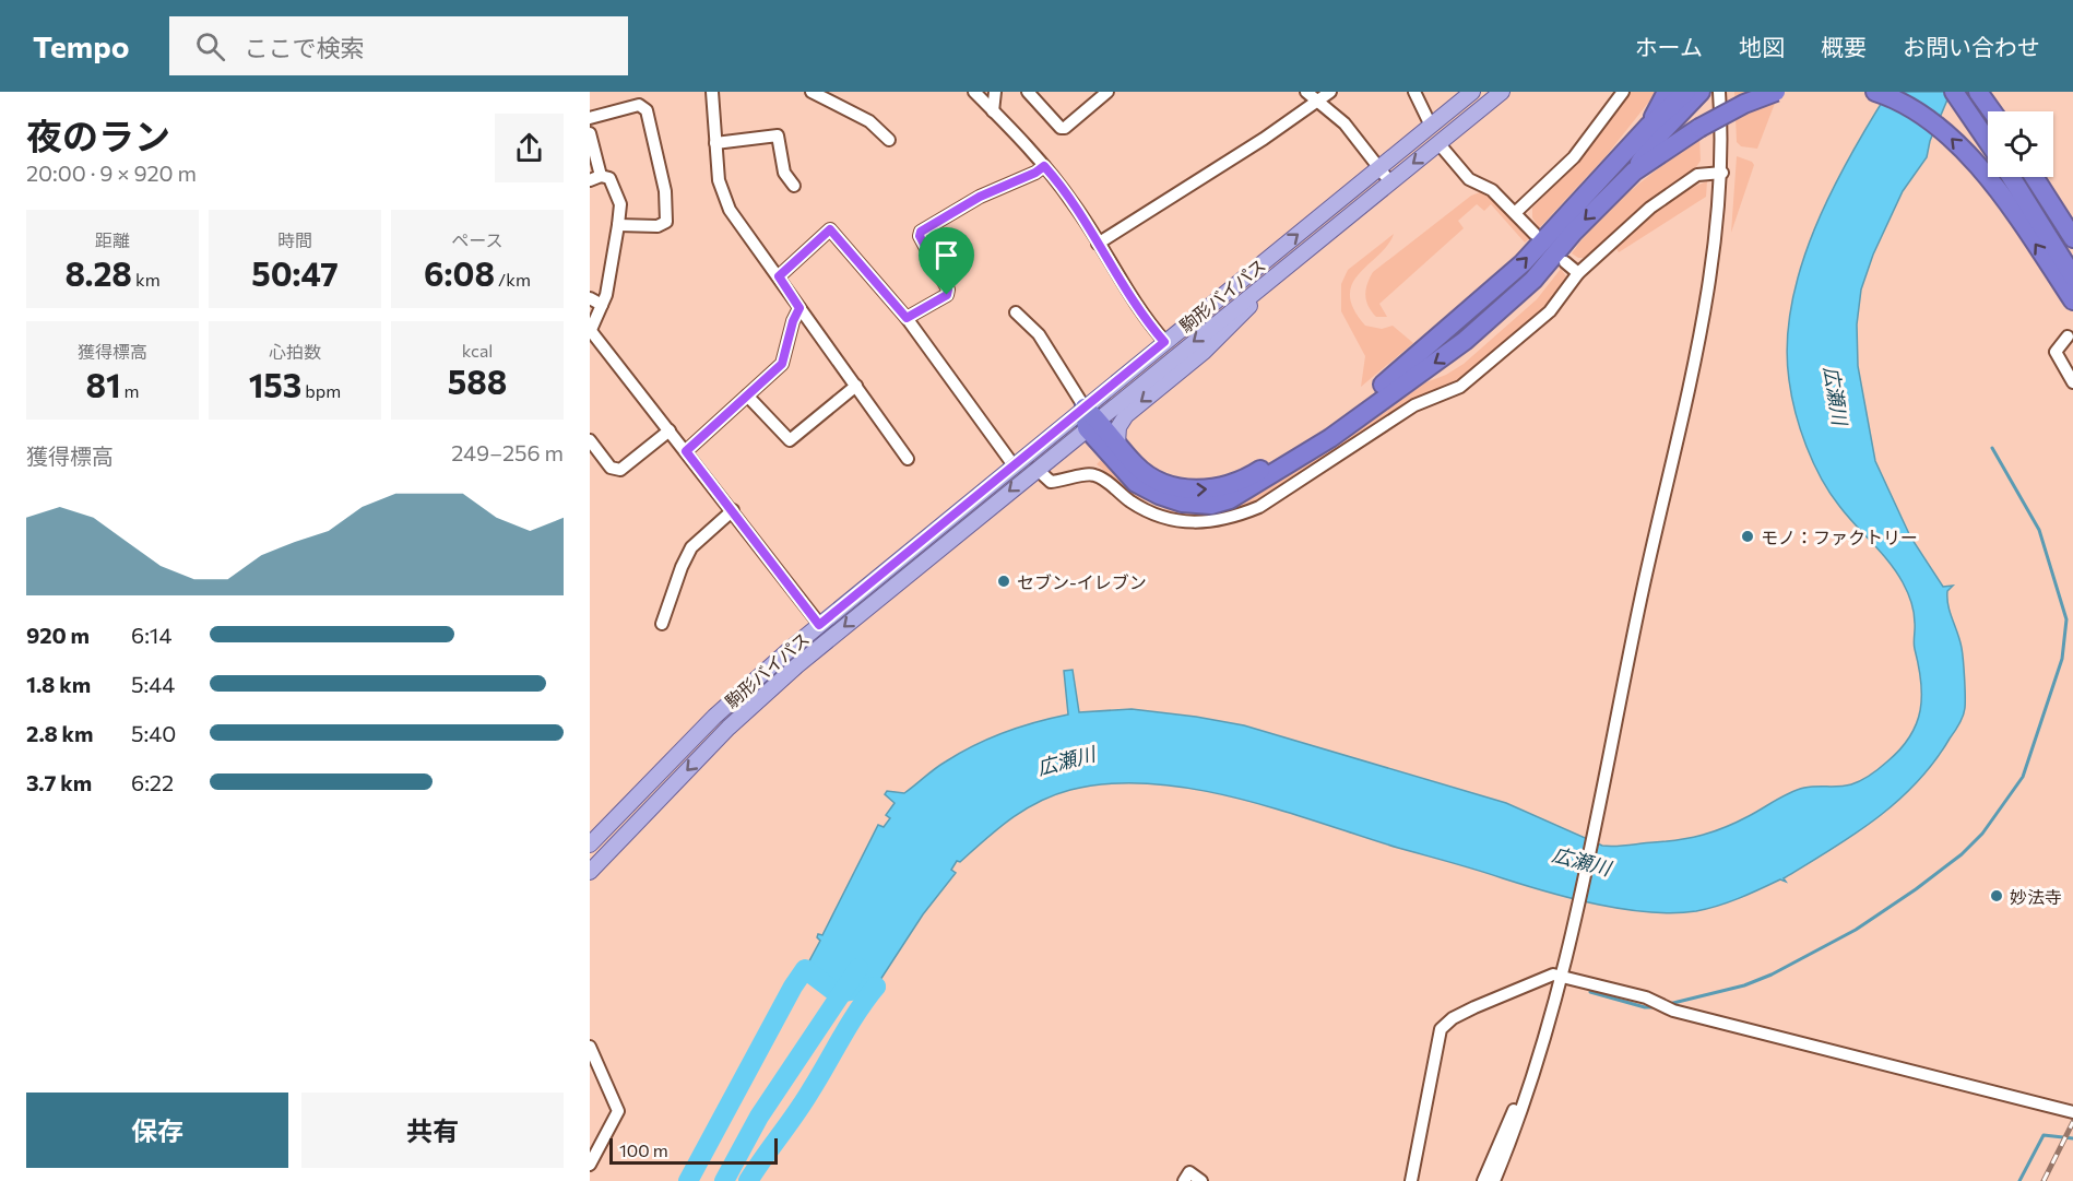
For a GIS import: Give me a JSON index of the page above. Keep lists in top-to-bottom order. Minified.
{"streets":{"main road":["駒形バイパス"]},"water":["広瀬川"],"places":["モノ：ファクトリー","セブン-イレブン","妙法寺"],"scale_bar":"100 m","page":{"header":"Tempo","search":"ここで検索","nav":["ホーム","地図","概要","お問い合わせ"],"heading":["夜のラン","20:00 · 9 × 920 m"],"stats":[["距離","8.28 km"],["時間","50:47"],["ペース","6:08 /km"],["獲得標高","81 m"],["心拍数","153 bpm"],["kcal","588"]],"chart":["獲得標高","249–256 m"],"list":[{"name":"920 m","note":"6:14"},{"name":"1.8 km","note":"5:44"},{"name":"2.8 km","note":"5:40"},{"name":"3.7 km","note":"6:22"}],"buttons":["保存","共有"],"scale":"100 m"}}
